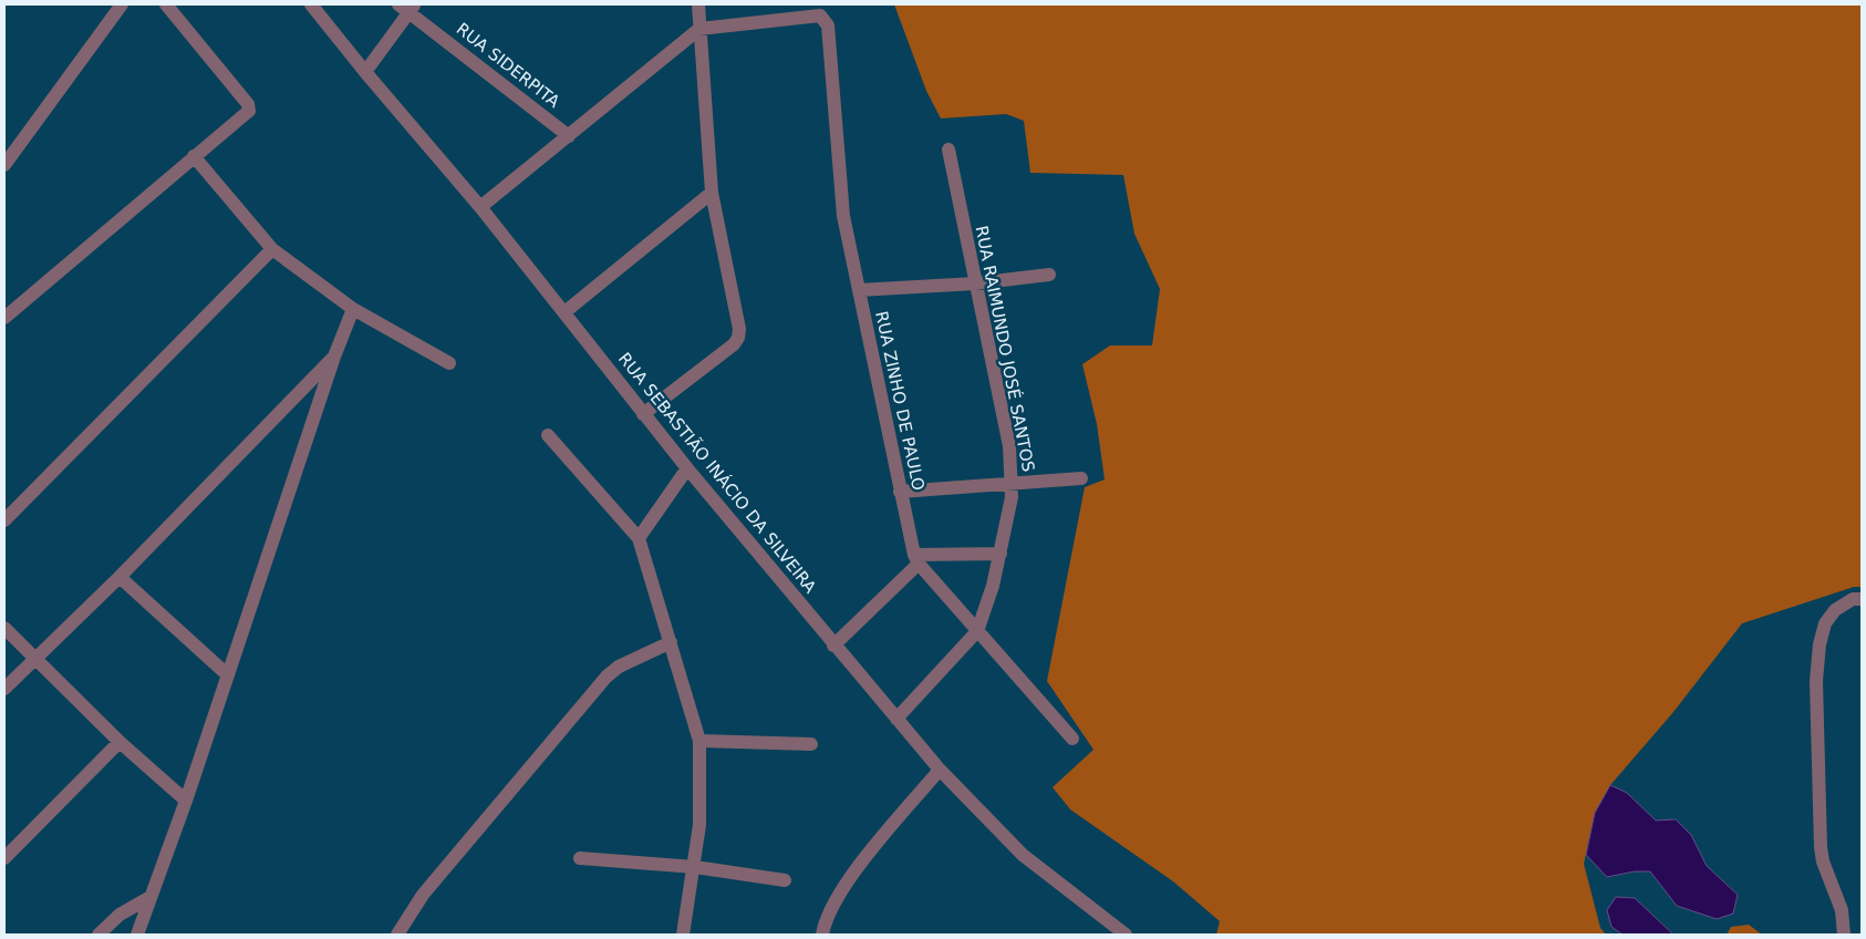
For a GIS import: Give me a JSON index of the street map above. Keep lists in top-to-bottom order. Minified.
{"streets":{"street":["RUA SIDERPITA","RUA RAIMUNDO JOSÉ SANTOS","RUA ZINHO DE PAULO","RUA SEBASTIÃO INÁCIO DA SILVEIRA"]},"crossings":[["RUA RAIMUNDO JOSÉ SANTOS","RUA ZINHO DE PAULO"],["RUA RAIMUNDO JOSÉ SANTOS","RUA SEBASTIÃO INÁCIO DA SILVEIRA"]]}
